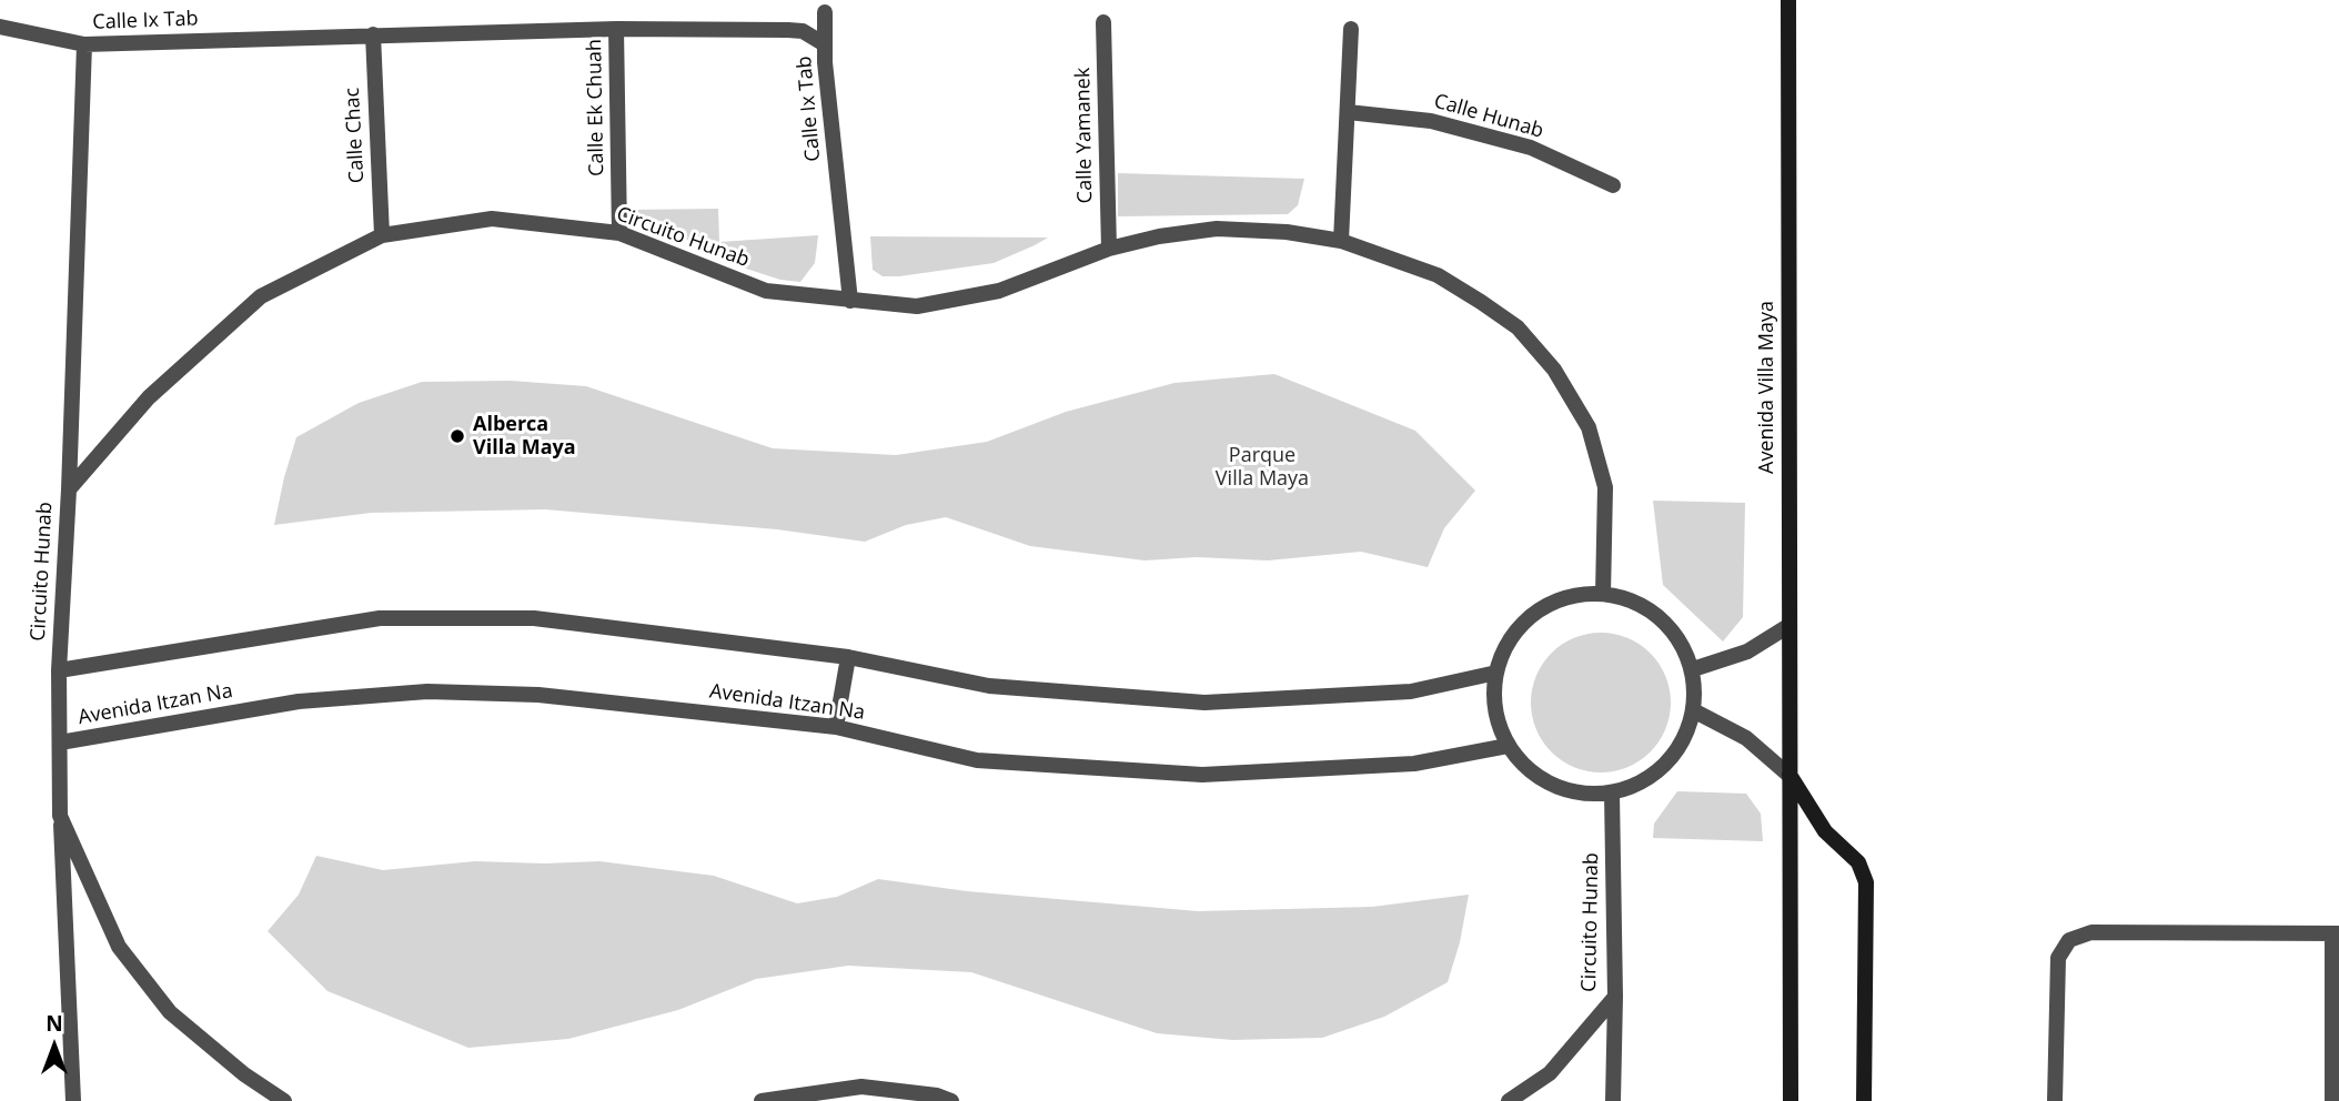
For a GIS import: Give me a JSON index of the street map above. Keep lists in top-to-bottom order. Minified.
{"streets":{"main road":["Avenida Villa Maya"],"street":["Calle Ix Tab","Calle Ek Chuah","Calle Hunab","Calle Chac","Calle Yamanek","Circuito Hunab","Avenida Itzan Na"]},"crossings":[["Calle Ix Tab","Calle Ek Chuah"],["Calle Ix Tab","Calle Chac"],["Calle Ix Tab","Circuito Hunab"],["Calle Ek Chuah","Circuito Hunab"],["Calle Chac","Circuito Hunab"],["Calle Yamanek","Circuito Hunab"],["Circuito Hunab","Avenida Itzan Na"]],"parks":["Parque Villa Maya"],"places":["Alberca Villa Maya"],"north":"top"}
